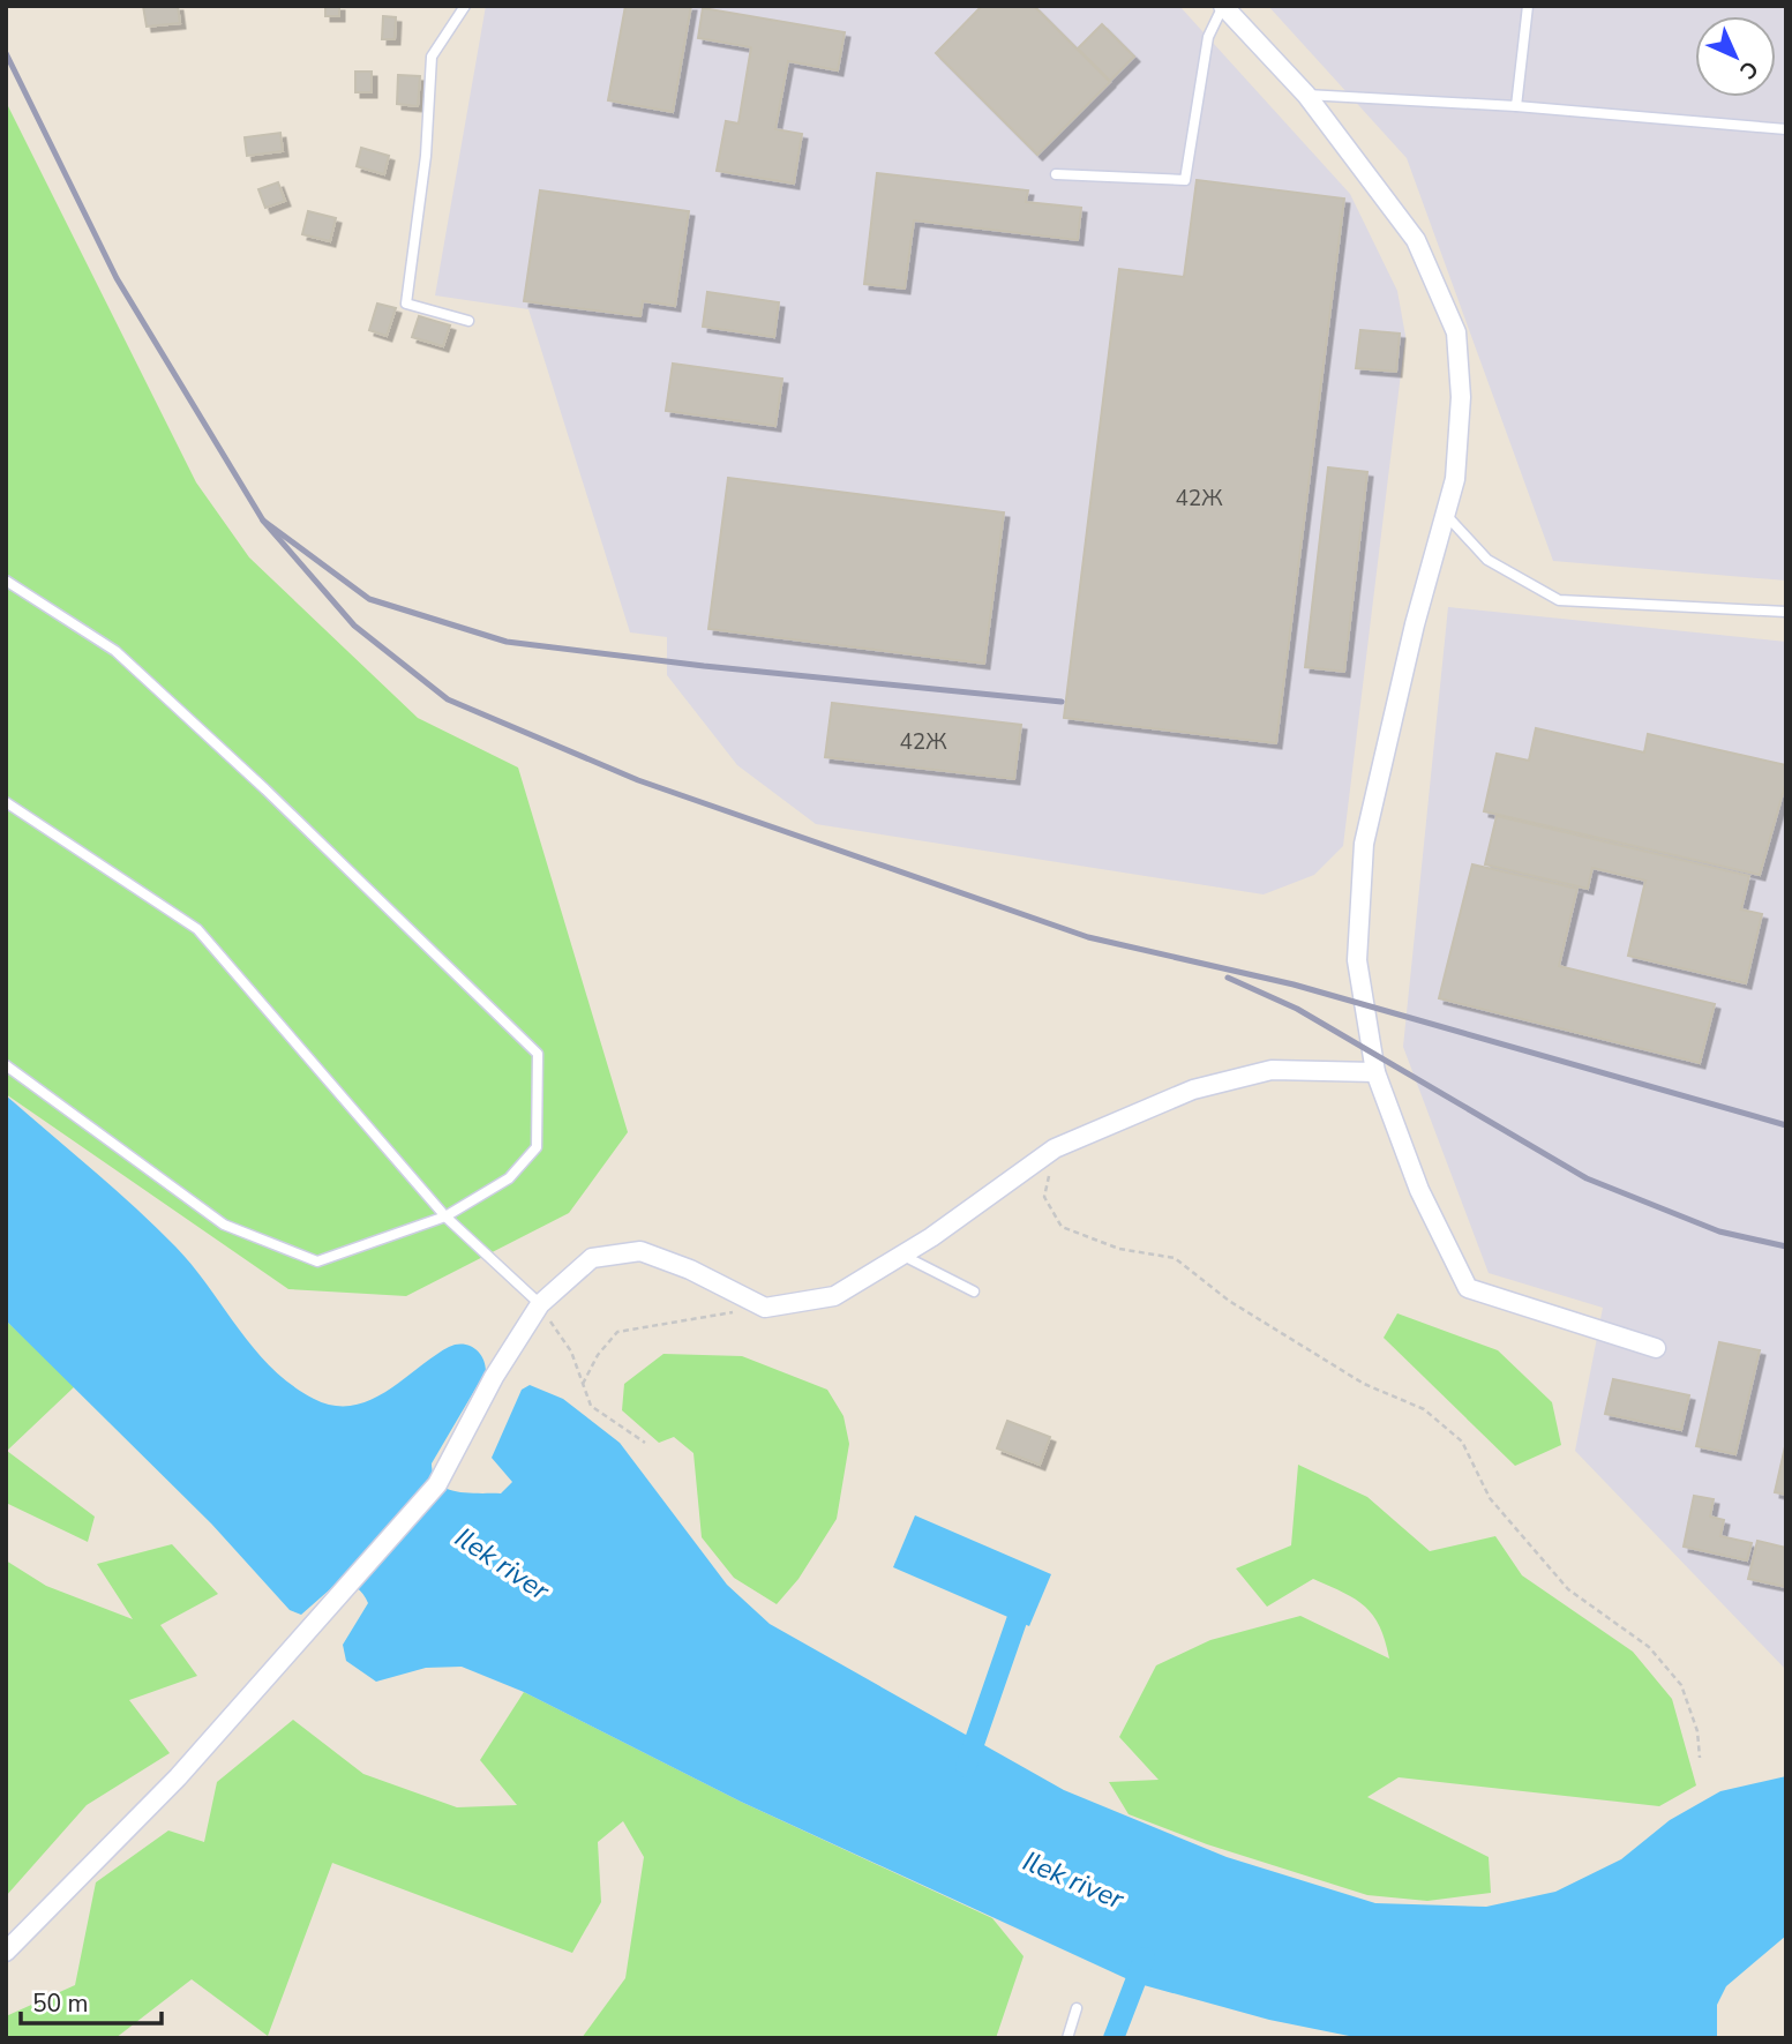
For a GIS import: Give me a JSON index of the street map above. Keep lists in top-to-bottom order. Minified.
{"water":["Ilek river"],"house_numbers":["42Ж","42Ж"],"scale_bar":"50 m","north":"bottom right"}
